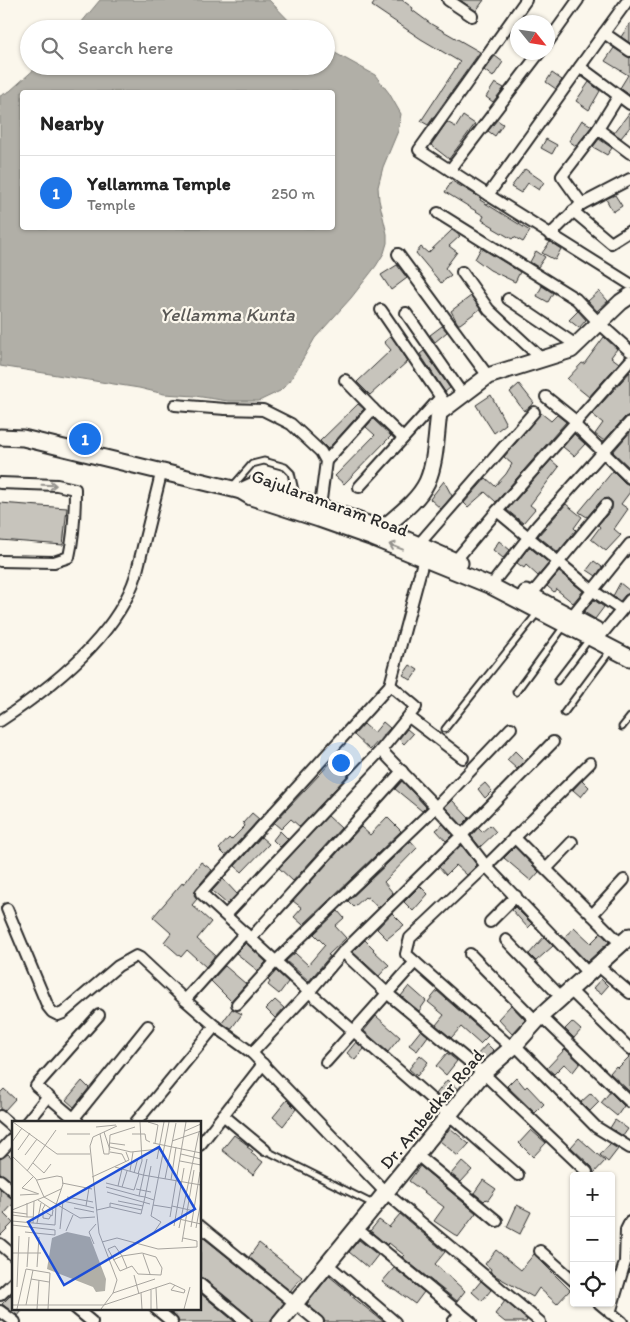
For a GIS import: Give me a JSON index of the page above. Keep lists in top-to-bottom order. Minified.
{"streets":{"main road":["Gajularamaram Road","Dr. Ambedkar Road"]},"water":["Yellamma Kunta"],"north":"bottom right","page":{"search":"Search here","heading":"Nearby","list":[{"mark":"1","name":"Yellamma Temple","note":"Temple","value":"250 m"}],"pins":"1","map_buttons":["+","−"]}}
